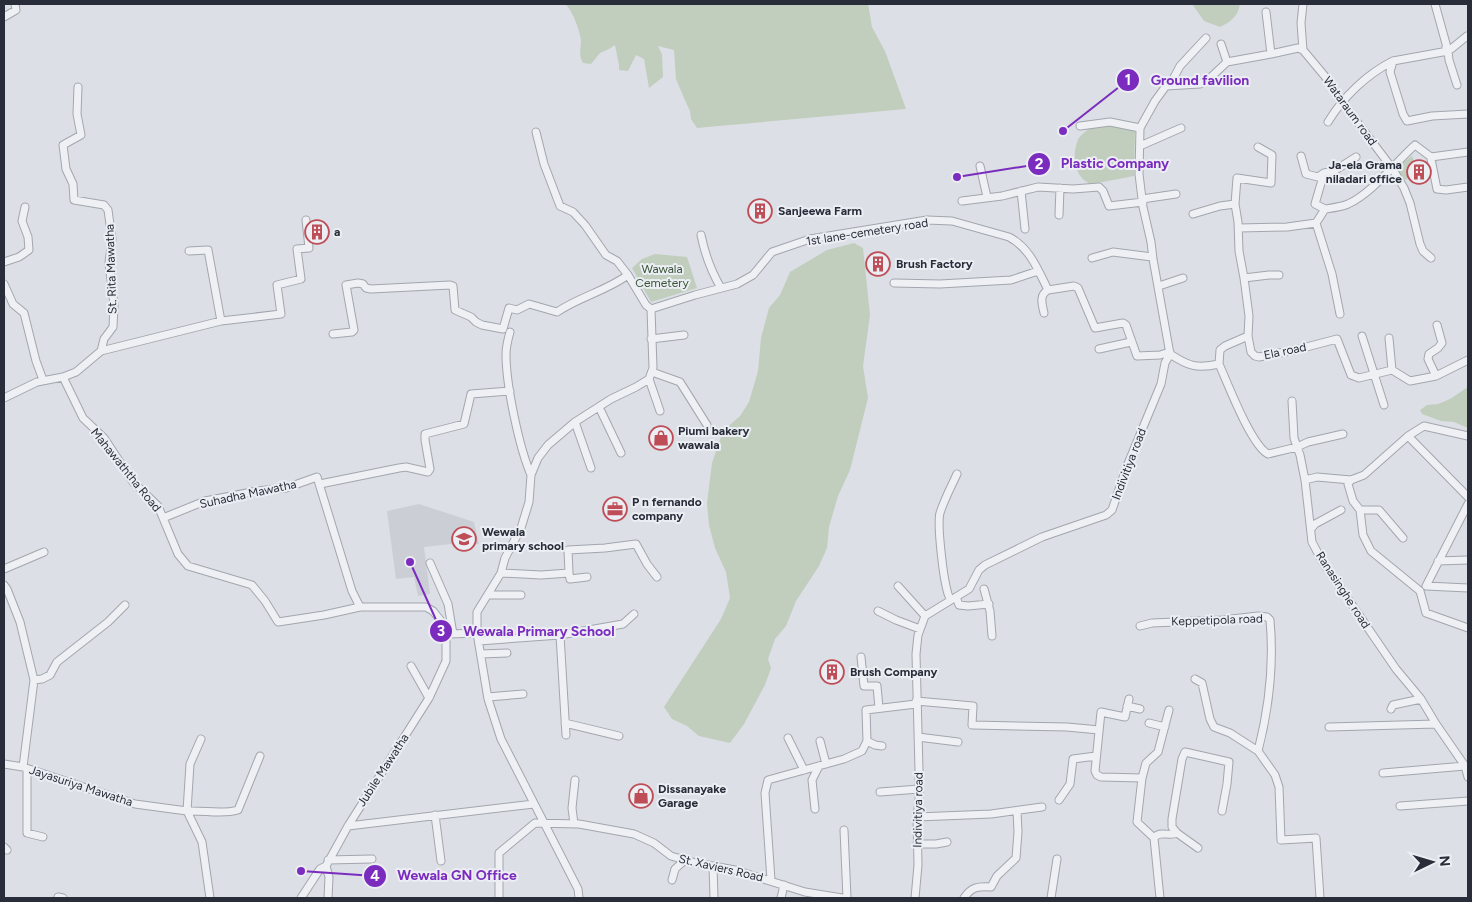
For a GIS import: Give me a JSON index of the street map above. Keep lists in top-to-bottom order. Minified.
{"streets":{"street":["Wataraum road","1st lane-cemetery road","St. Rita Mawatha","Ela road","Indivitiya road","Mahawaththa Road","Suhadha Mawatha","Ranasinghe road","Keppetipola road","Jubile Mawatha","Jayasuriya Mawatha","St. Xaviers Road"]},"crossings":[["St. Rita Mawatha","Mahawaththa Road"],["Mahawaththa Road","Suhadha Mawatha"],["Mahawaththa Road","Jubile Mawatha"]],"parks":["Wawala Cemetery"],"places":{"other":["Ground favilion","Plastic Company","Wewala Primary School","Wewala GN Office"],"building":["Ja-ela Grama niladari office","Sanjeewa Farm","a","Brush Factory","Brush Company"],"shop":["Piumi bakery wawala","Dissanayake Garage"],"office":["P n fernando company"],"school or university":["Wewala primary school"]},"north":"right"}
